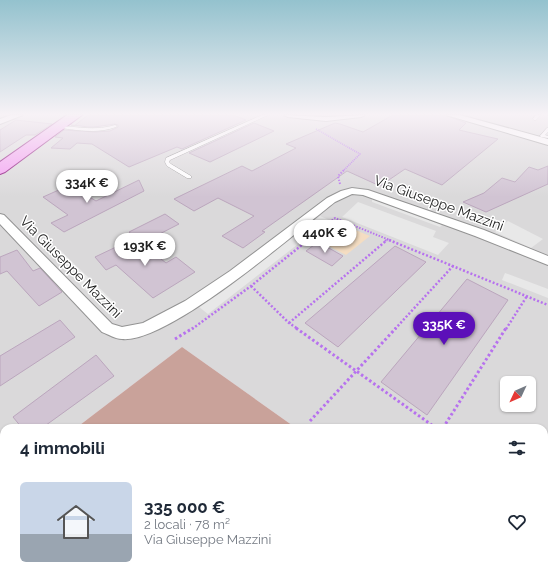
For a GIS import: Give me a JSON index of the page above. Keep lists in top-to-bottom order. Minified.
{"streets":{"street":["Via Giuseppe Mazzini"]},"north":"bottom left","page":{"price":["334K €","440K €","193K €","335K €"],"heading":"4 immobili","list":[{"name":"335 000 €","note":"2 locali · 78 m² · Via Giuseppe Mazzini"}]}}
